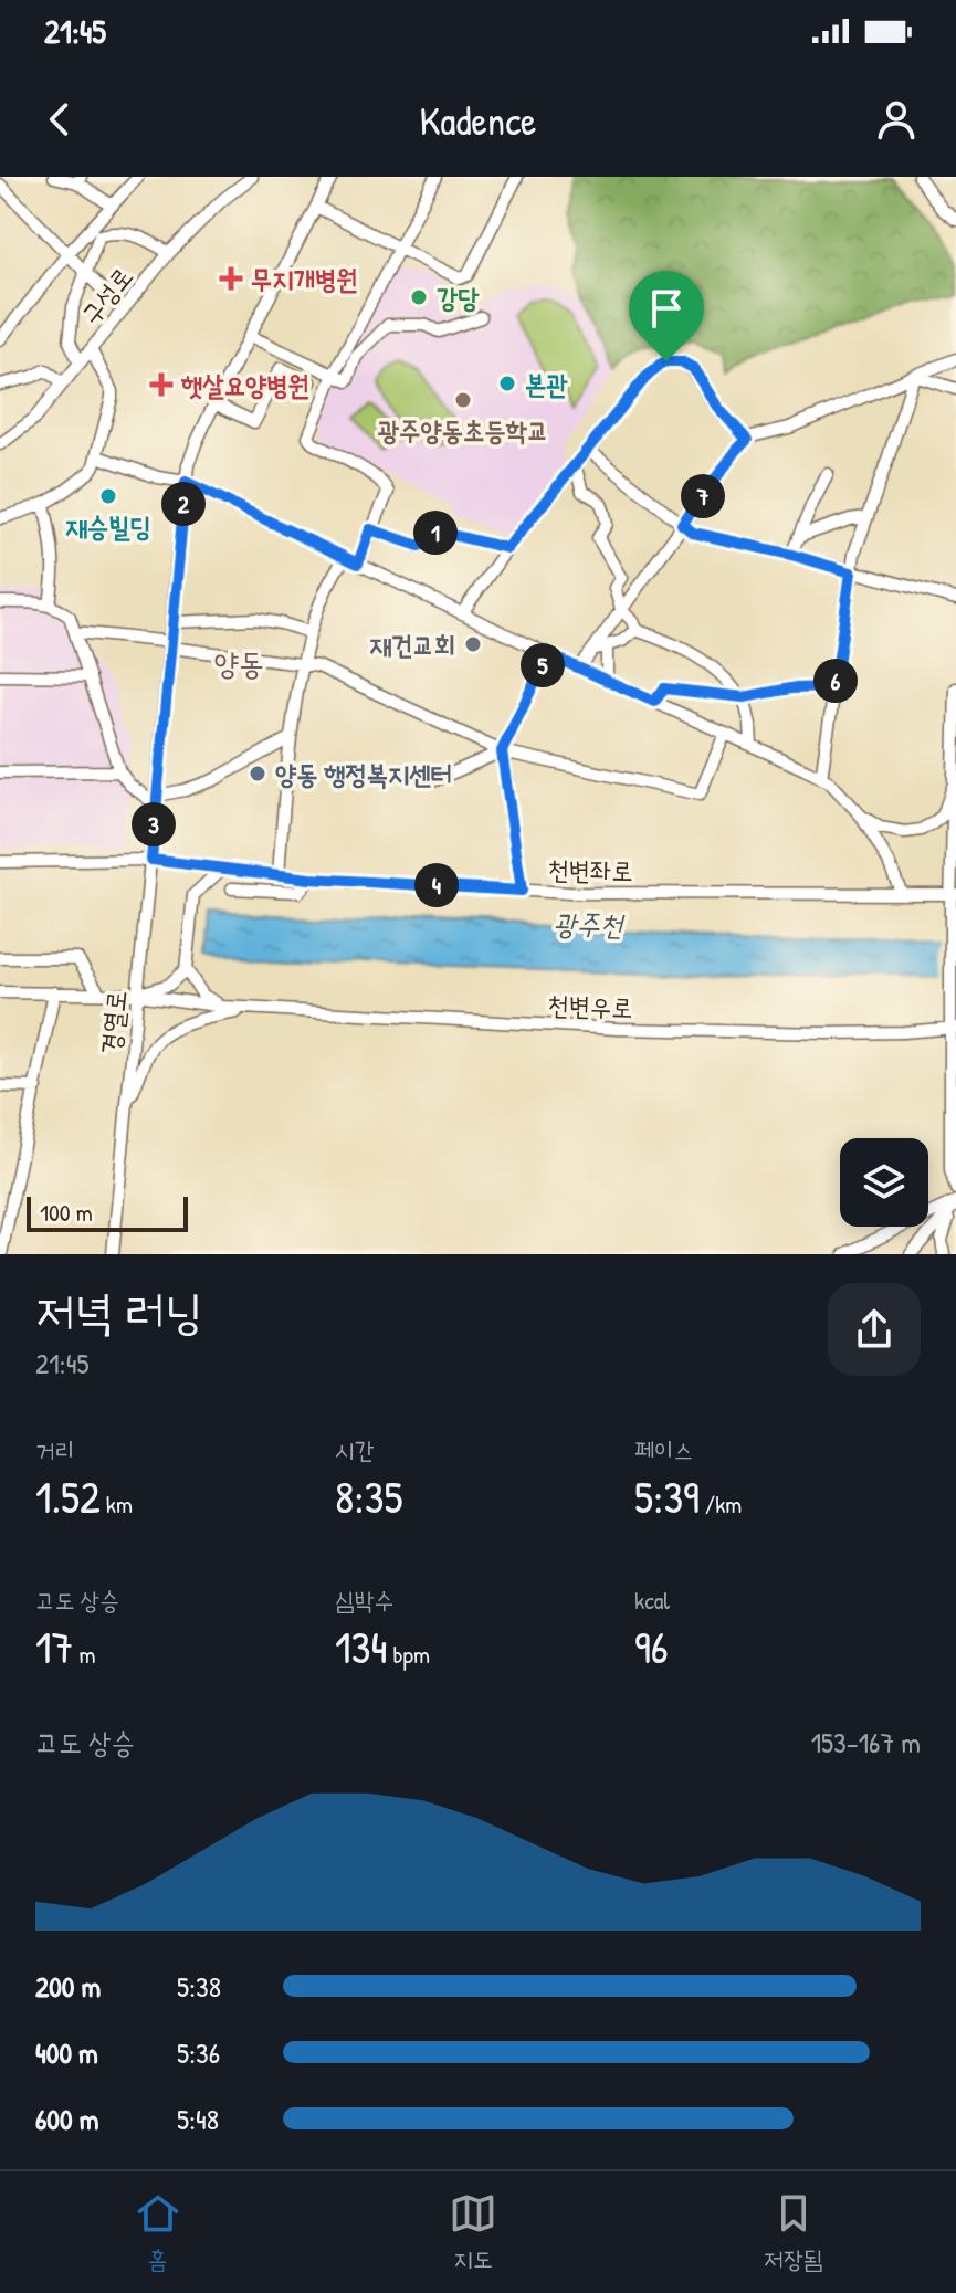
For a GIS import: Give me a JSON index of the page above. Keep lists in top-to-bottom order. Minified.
{"streets":{"street":["구성로","천변좌로","천변우로","경열로"]},"crossings":[["천변좌로","경열로"],["천변우로","경열로"]],"districts":["양동"],"water":["광주천"],"places":{"health":["무지개병원","햇살요양병원"],"other":["강당","본관","광주양동초등학교","재승빌딩","재건교회","양동 행정복지센터"]},"scale_bar":"100 m","page":{"status":"21:45","header":"Kadence","pins":["7","2","1","5","6","3","4"],"scale":"100 m","heading":["저녁 러닝","21:45"],"stats":[["거리","1.52 km"],["시간","8:35"],["페이스","5:39 /km"],["고도 상승","17 m"],["심박수","134 bpm"],["kcal","96"]],"chart":["고도 상승","153–167 m"],"list":[{"name":"200 m","note":"5:38"},{"name":"400 m","note":"5:36"},{"name":"600 m","note":"5:48"}],"tabs":["홈","지도","저장됨"]}}
